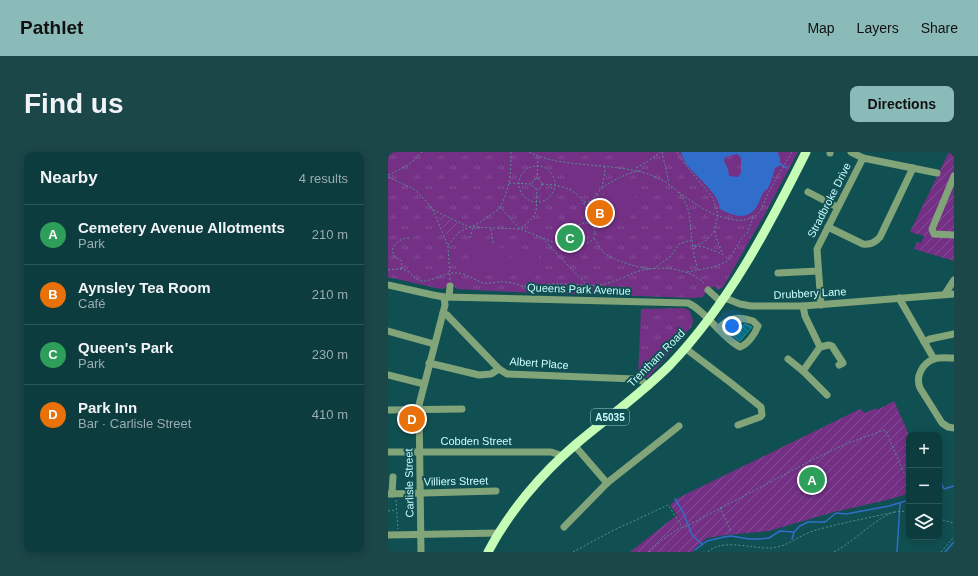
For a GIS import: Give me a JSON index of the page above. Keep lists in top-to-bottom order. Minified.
{"streets":{"main road":["Trentham Road","A5035"],"street":["Stradbroke Drive","Queens Park Avenue","Drubbery Lane","Albert Place","Cobden Street","Villiers Street","Carlisle Street"]},"crossings":[["Stradbroke Drive","Drubbery Lane"],["Queens Park Avenue","Trentham Road"],["Queens Park Avenue","Carlisle Street"],["Drubbery Lane","Trentham Road"],["Trentham Road","Albert Place"],["Trentham Road","Cobden Street"],["Albert Place","Carlisle Street"],["Cobden Street","Carlisle Street"],["Villiers Street","Carlisle Street"]],"page":{"header":"Pathlet","nav":["Map","Layers","Share"],"buttons":"Directions","title":"Find us","heading":["Nearby","4 results"],"pins":["B","C","D","A"],"list":[{"mark":"A","name":"Cemetery Avenue Allotments","note":"Park","value":"210 m"},{"mark":"B","name":"Aynsley Tea Room","note":"Café","value":"210 m"},{"mark":"C","name":"Queen's Park","note":"Park","value":"230 m"},{"mark":"D","name":"Park Inn","note":"Bar · Carlisle Street","value":"410 m"}],"map_buttons":["+","−"]}}
